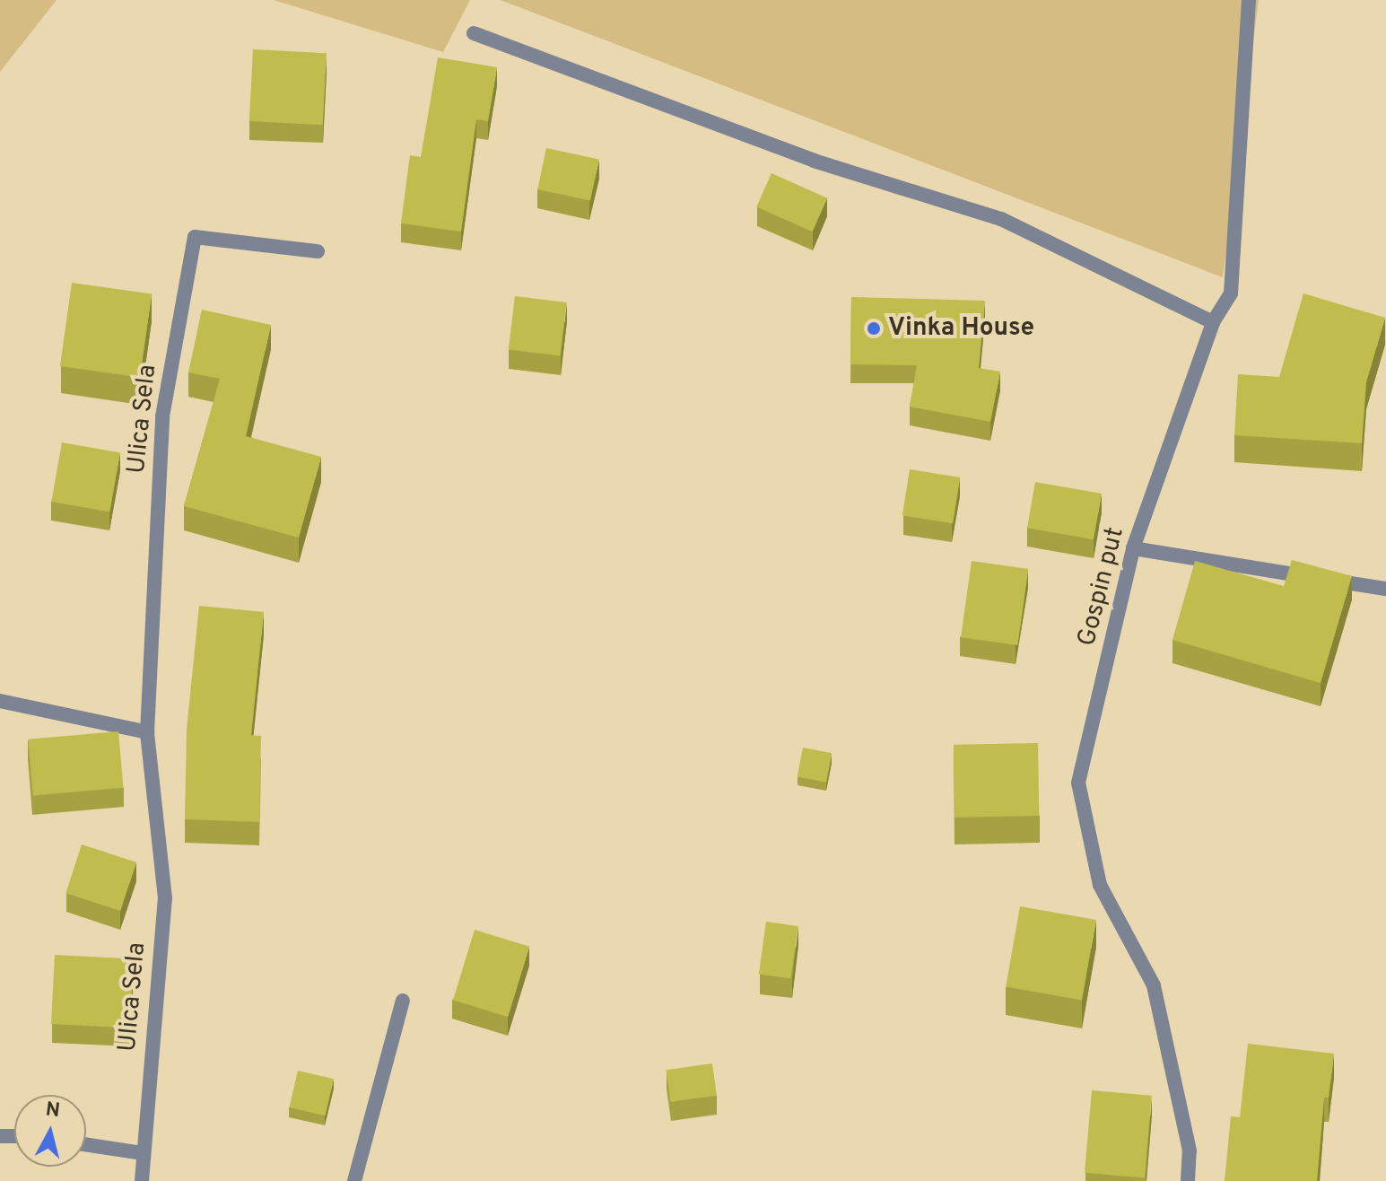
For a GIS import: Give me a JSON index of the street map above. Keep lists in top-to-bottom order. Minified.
{"streets":{"street":["Ulica Sela","Gospin put"]},"places":["Vinka House"],"north":"top"}
